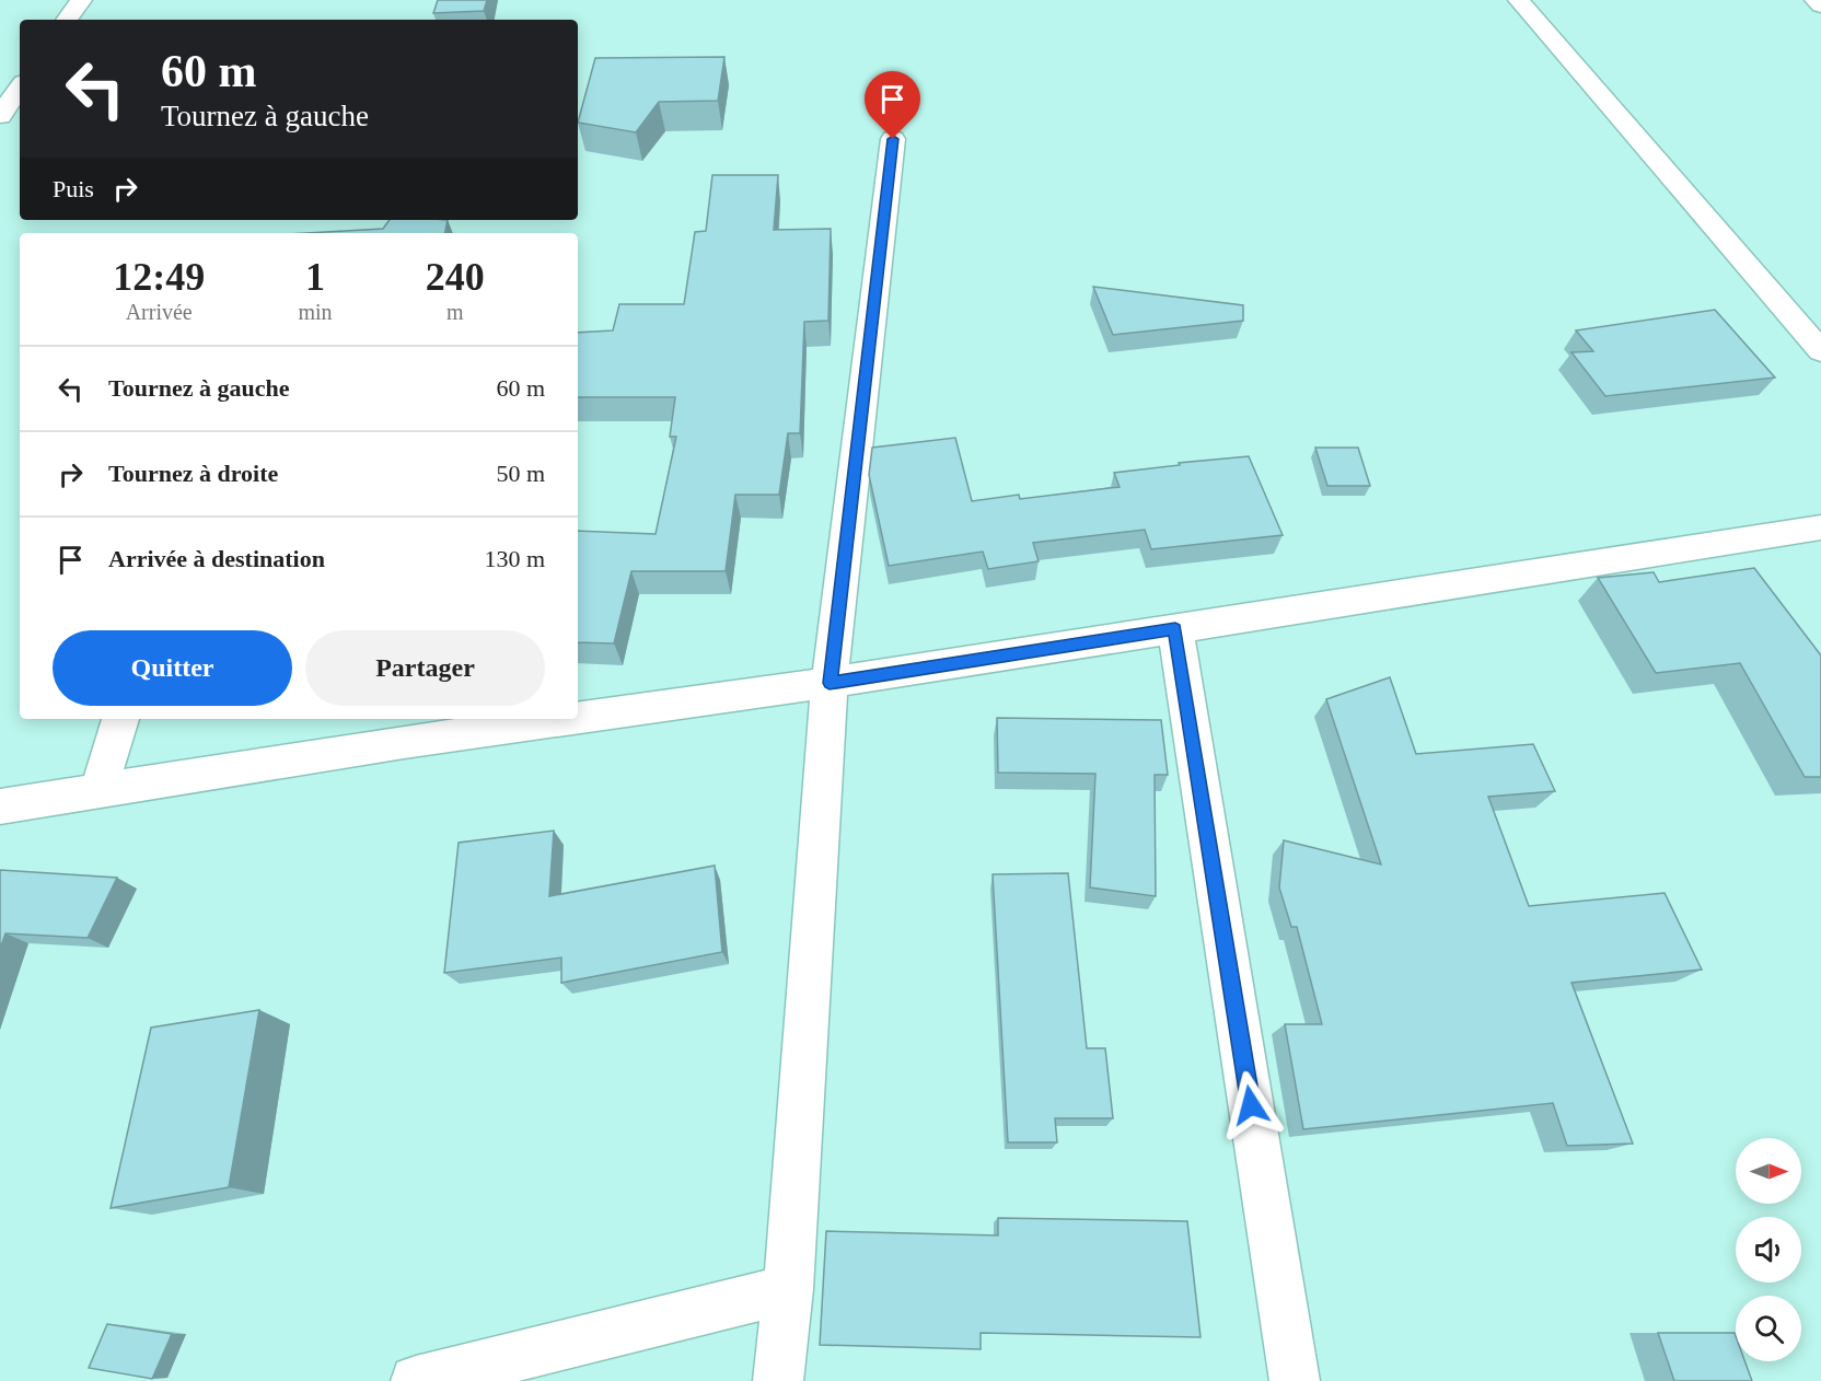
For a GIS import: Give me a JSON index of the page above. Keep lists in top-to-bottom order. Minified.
{"north":"right","page":{"turn":["60 m","Tournez à gauche"],"then":"Puis","eta":["12:49","Arrivée","1","min","240","m"],"list":[{"name":"Tournez à gauche","value":"60 m"},{"name":"Tournez à droite","value":"50 m"},{"name":"Arrivée à destination","value":"130 m"}],"buttons":["Quitter","Partager"]}}
